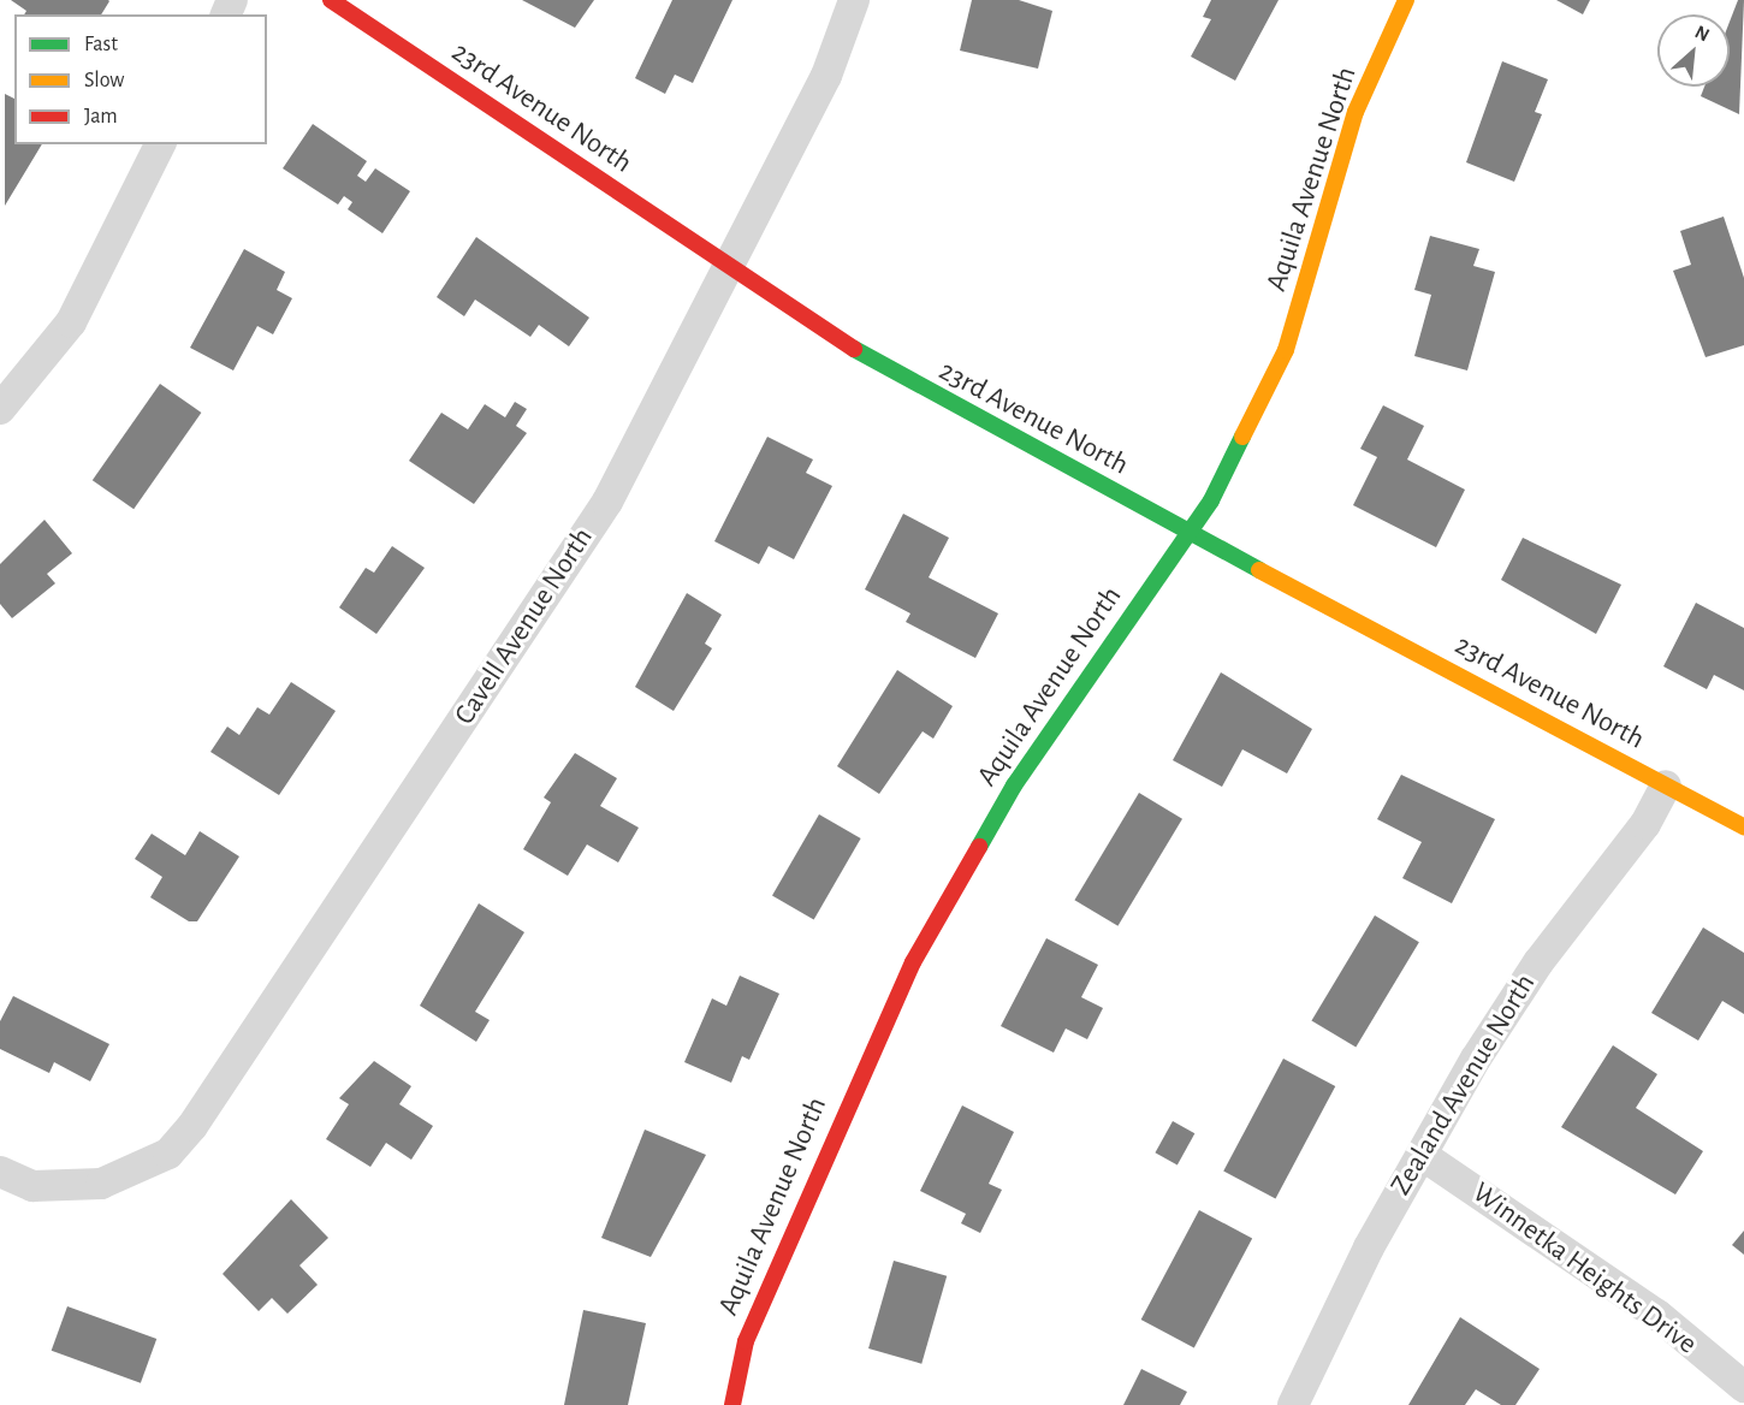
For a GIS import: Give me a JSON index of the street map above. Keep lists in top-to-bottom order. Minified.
{"streets":{"street":["23rd Avenue North","Aquila Avenue North","Cavell Avenue North","Zealand Avenue North","Winnetka Heights Drive"]},"crossings":[["23rd Avenue North","Aquila Avenue North"],["23rd Avenue North","Cavell Avenue North"],["23rd Avenue North","Zealand Avenue North"],["Zealand Avenue North","Winnetka Heights Drive"]],"legend":["Fast","Slow","Jam"],"north":"top right"}
